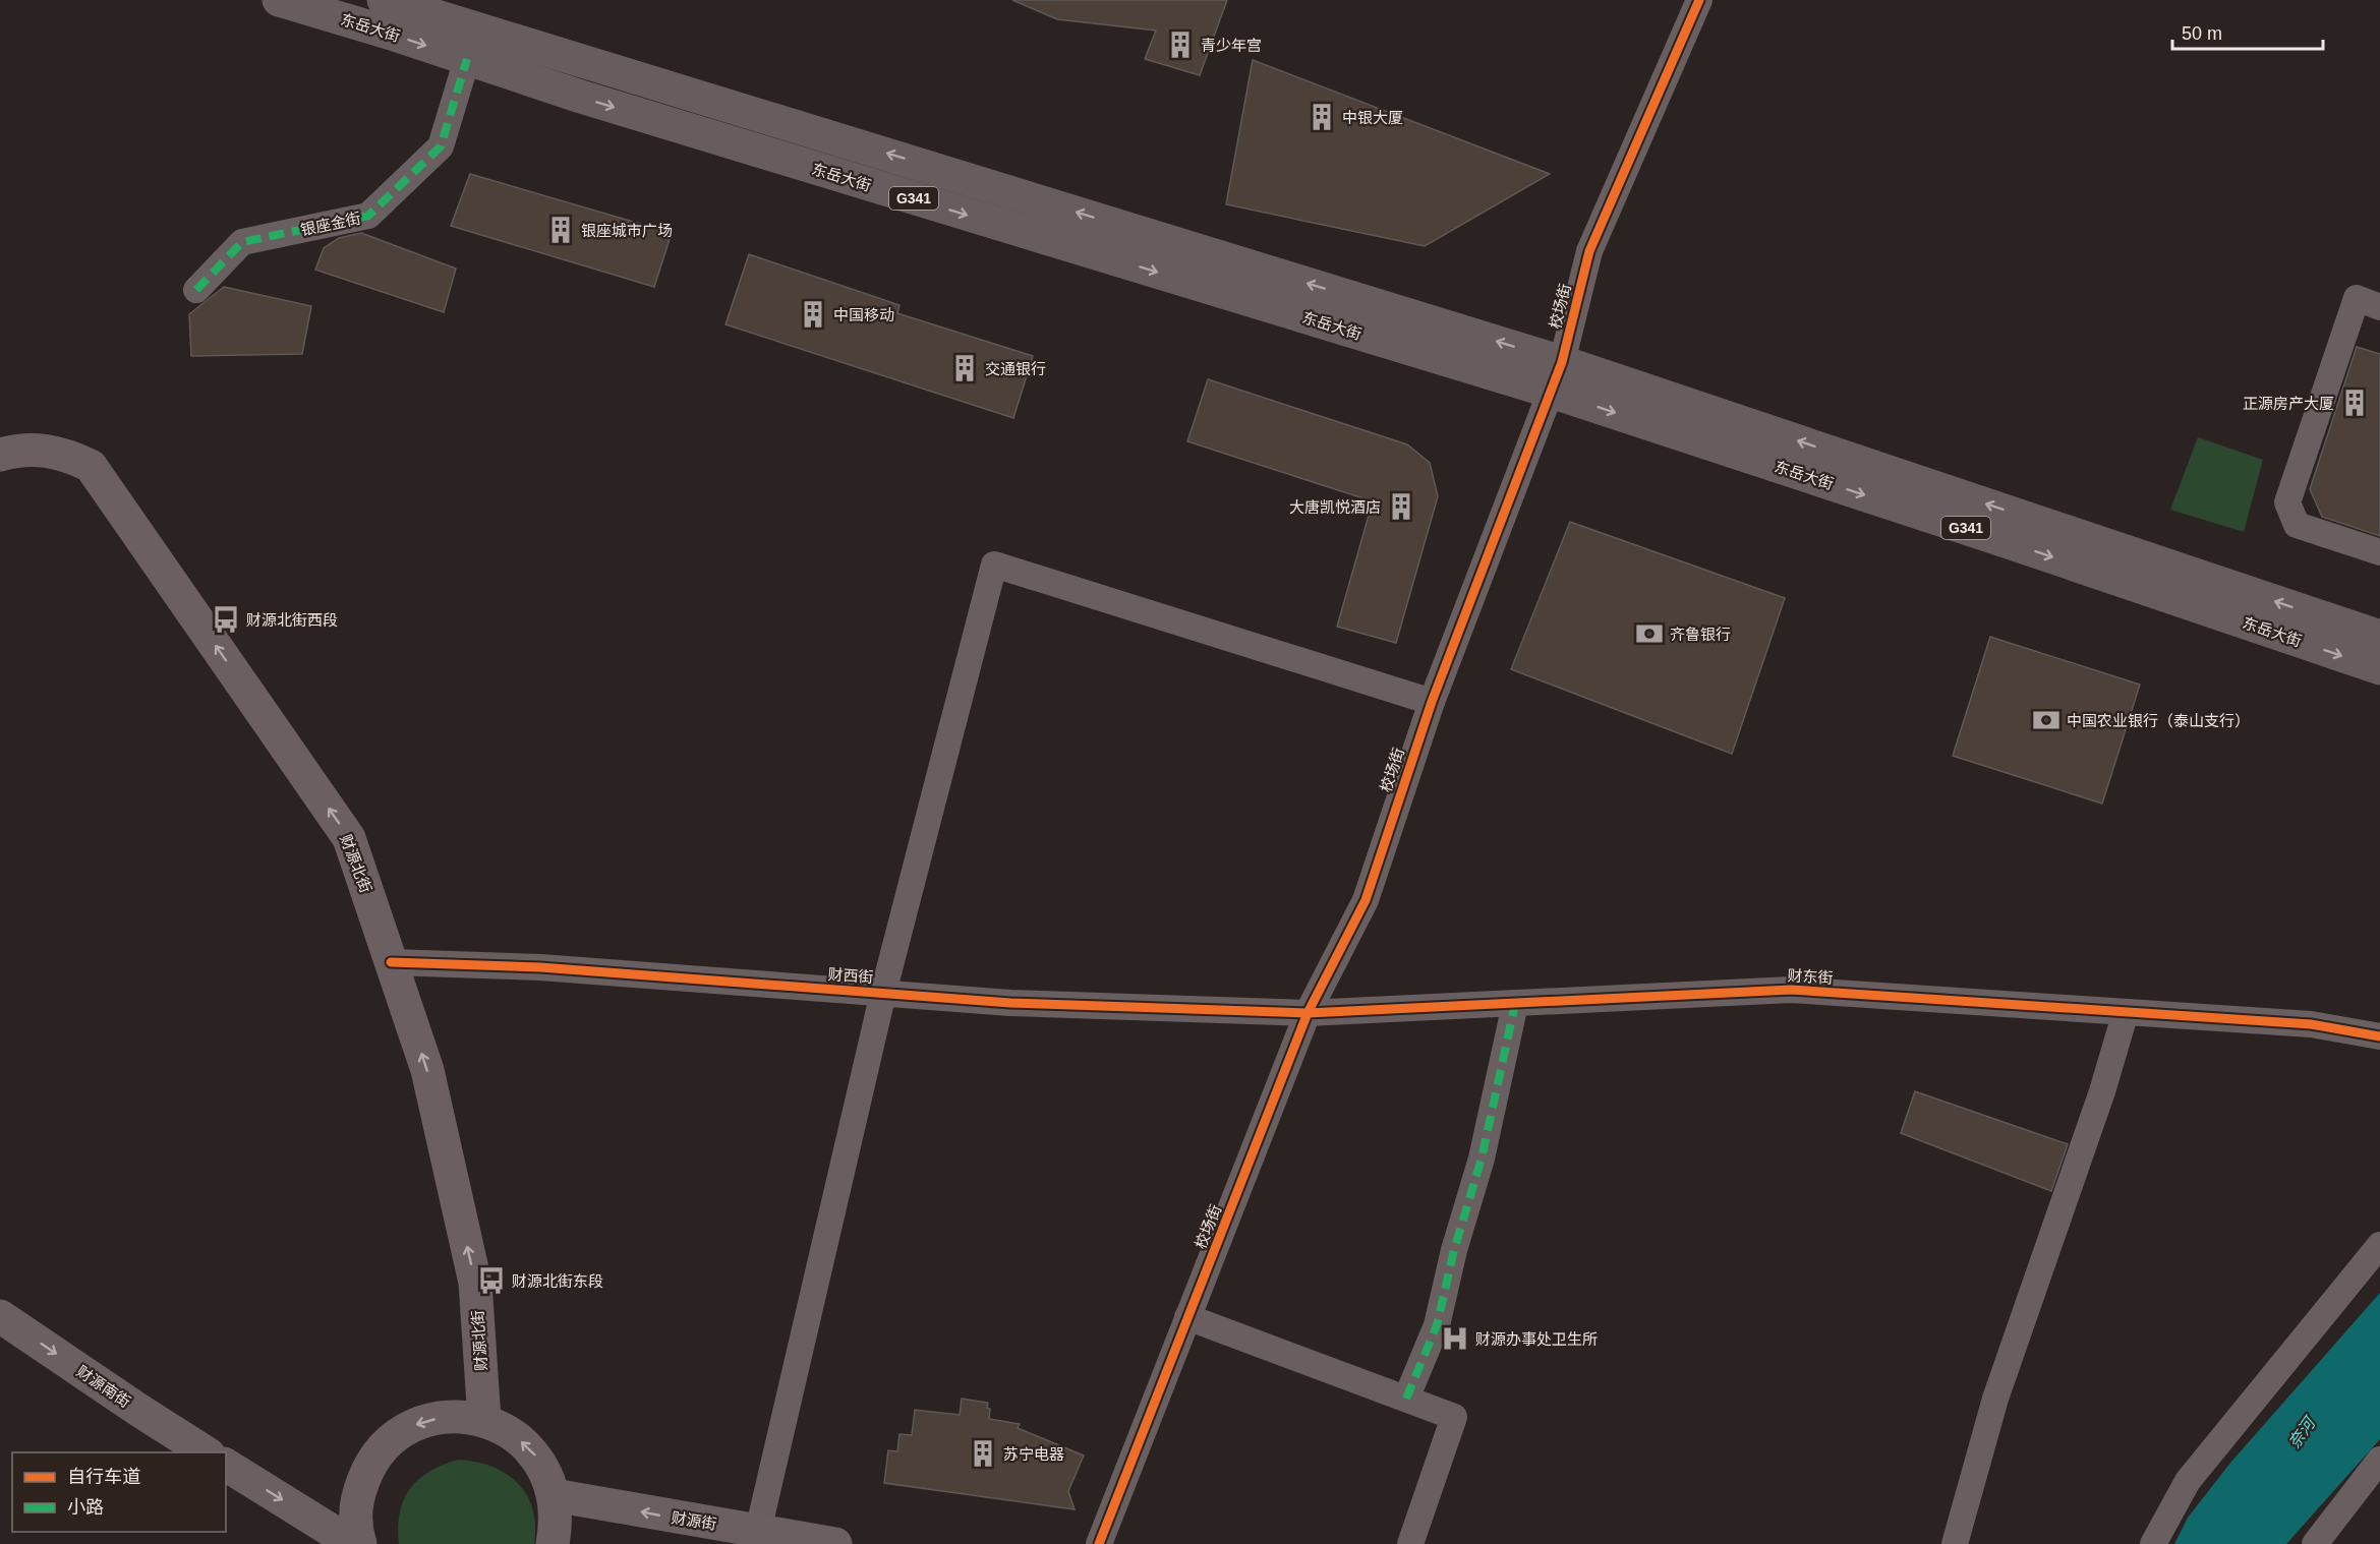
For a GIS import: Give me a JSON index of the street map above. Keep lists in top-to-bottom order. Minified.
{"streets":{"highway":["东岳大街","G341"],"main road":["财源北街","财源南街","财源街"],"street":["银座金街","校场街","财西街","财东街"]},"crossings":[["东岳大街","银座金街"],["东岳大街","校场街"],["校场街","财西街"],["校场街","财东街"],["财源北街","财西街"],["财西街","财东街"]],"one_way":["财源北街","财源南街","财源街"],"water":["奈河"],"places":{"building":["青少年宫","中银大厦","银座城市广场","中国移动","交通银行","正源房产大厦","大唐凯悦酒店","苏宁电器"],"bus stop":["财源北街西段","财源北街东段"],"bank":["齐鲁银行","中国农业银行（泰山支行）"],"hospital":["财源办事处卫生所"]},"legend":["自行车道","小路"],"scale_bar":"50 m"}
